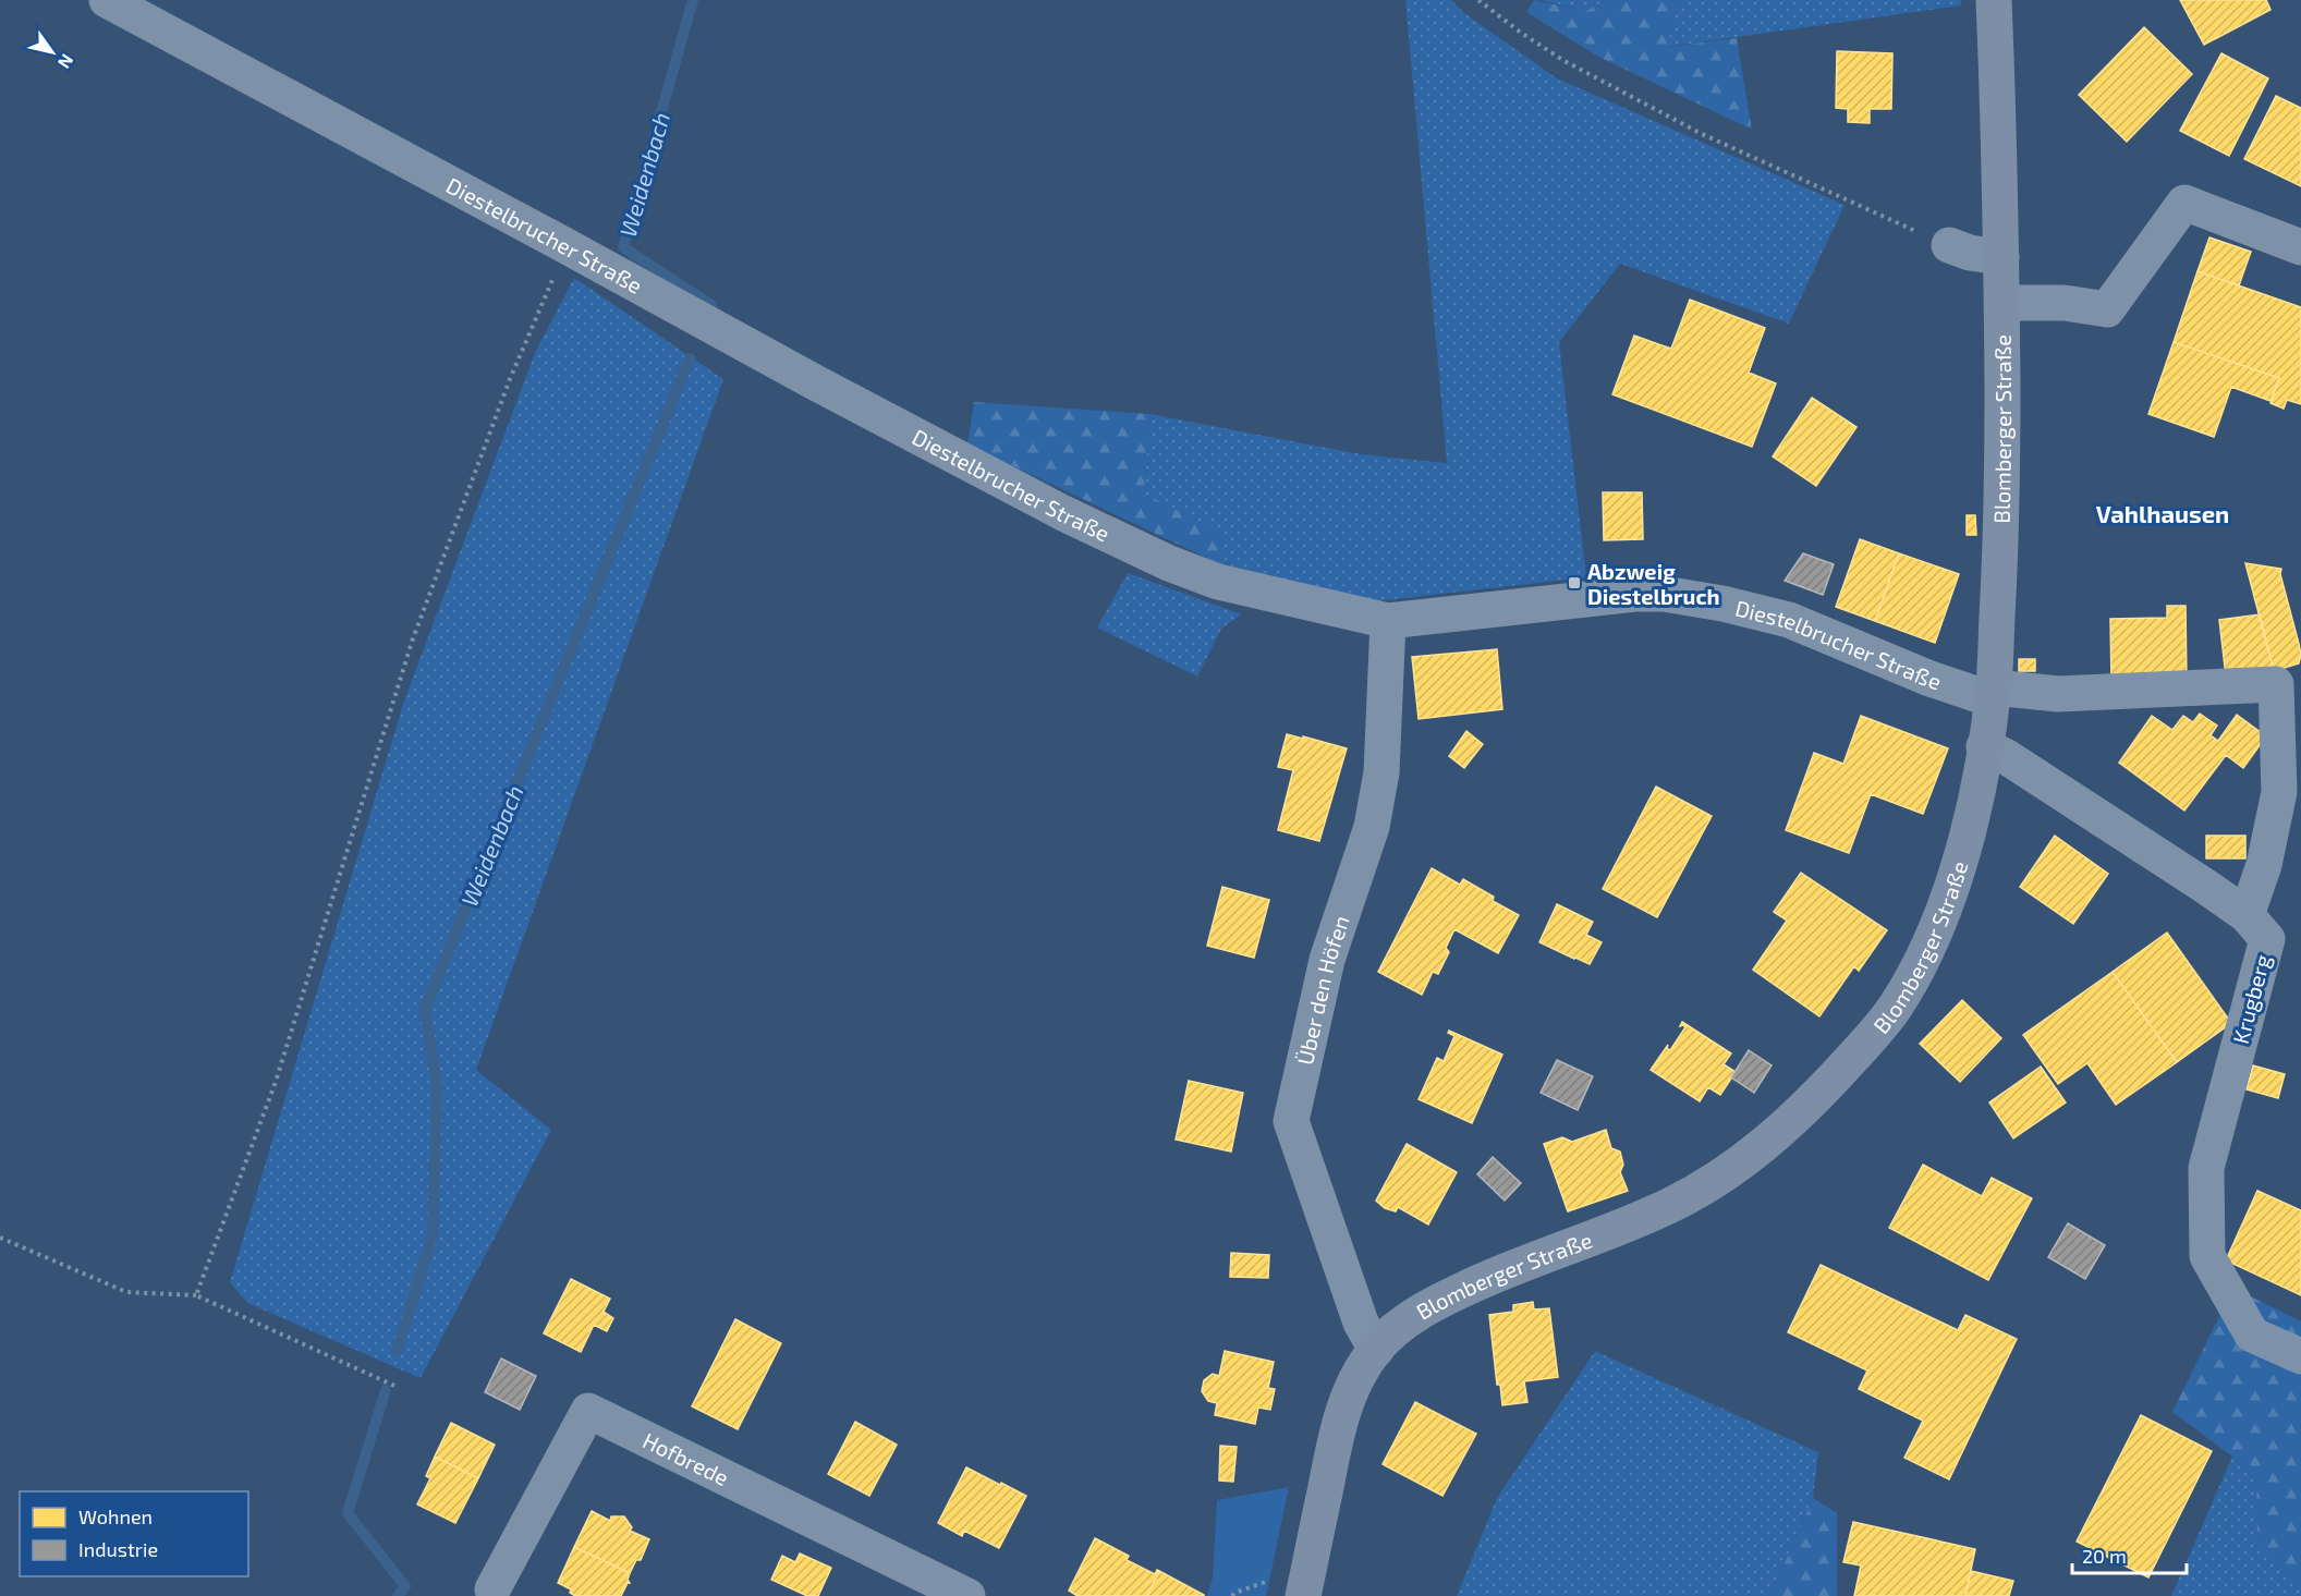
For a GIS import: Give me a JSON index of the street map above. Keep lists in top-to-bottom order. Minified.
{"streets":{"main road":["Blomberger Straße"],"street":["Diestelbrucher Straße","Über den Höfen","Krugberg","Hofbrede"]},"crossings":[["Diestelbrucher Straße","Blomberger Straße"],["Diestelbrucher Straße","Über den Höfen"],["Diestelbrucher Straße","Krugberg"],["Blomberger Straße","Über den Höfen"],["Blomberger Straße","Krugberg"]],"districts":["Vahlhausen"],"water":["Weidenbach"],"places":{"transit":["Abzweig Diestelbruch"]},"legend":["Wohnen","Industrie"],"scale_bar":"20 m","north":"bottom right"}
